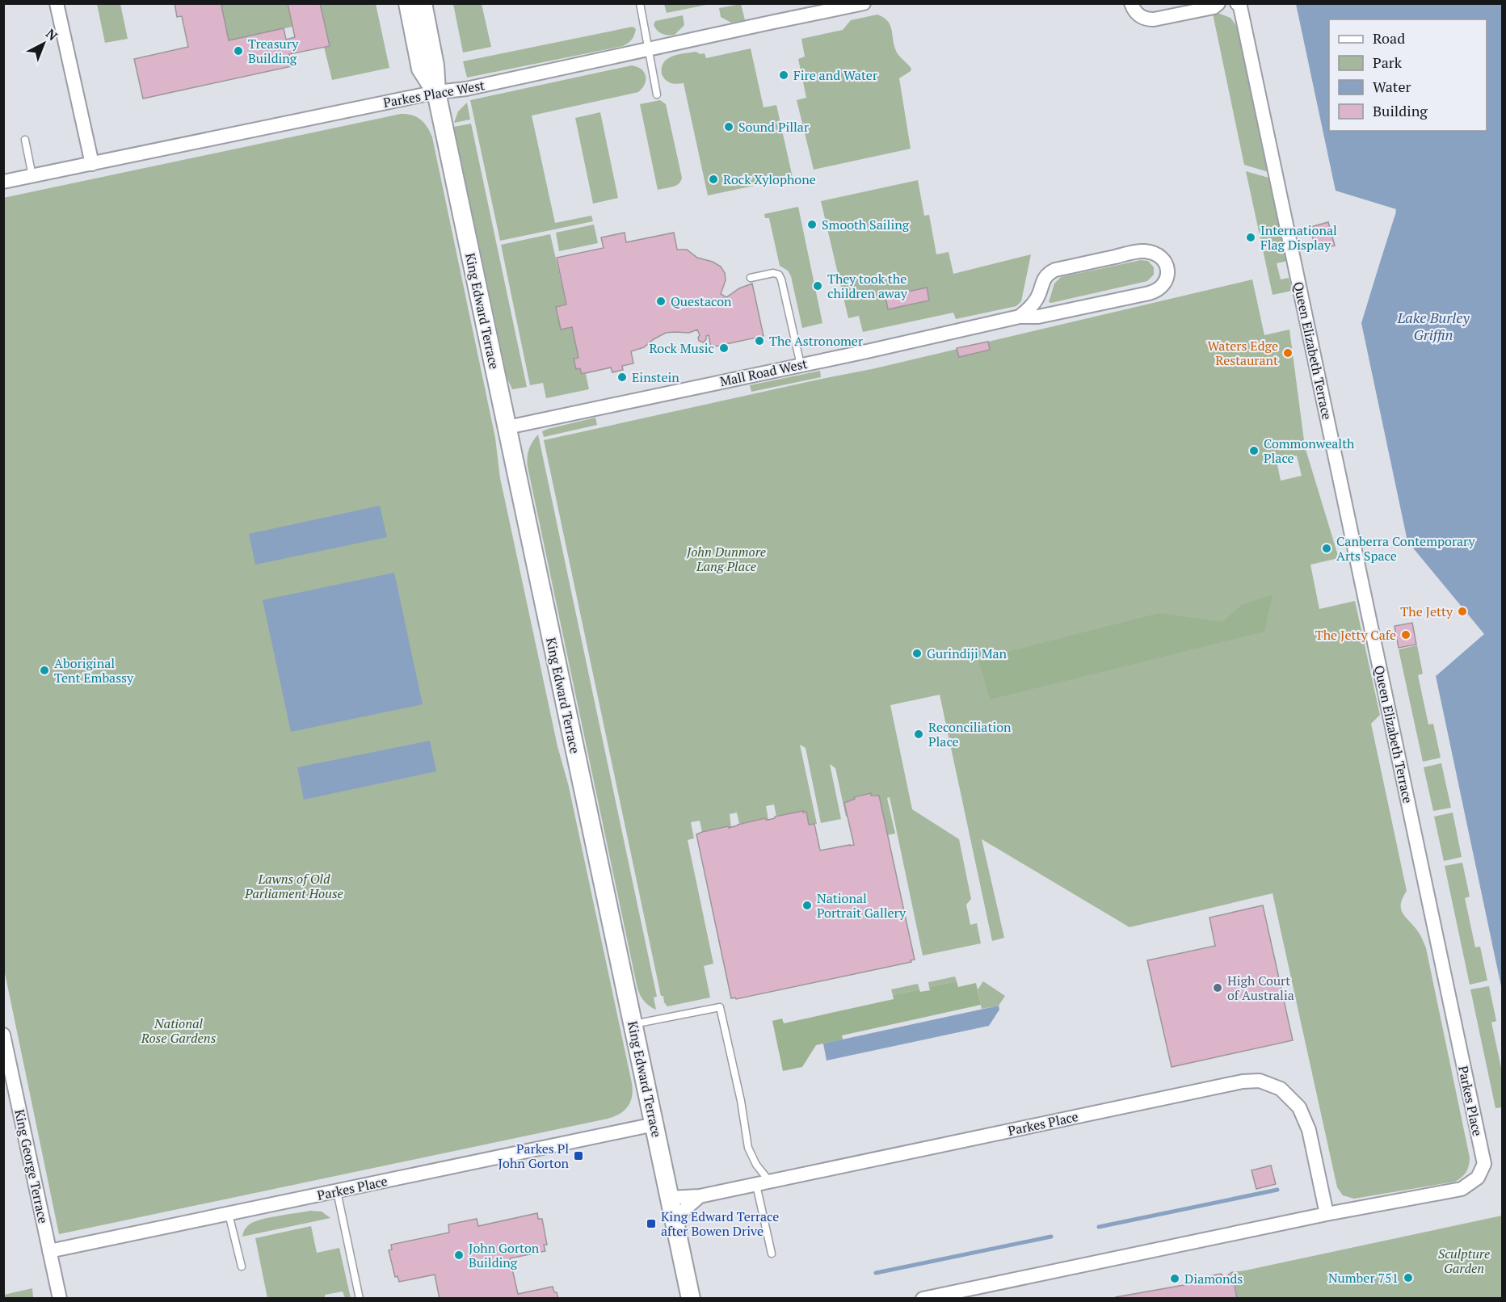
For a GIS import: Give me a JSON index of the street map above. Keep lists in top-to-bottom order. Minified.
{"streets":{"main road":["King Edward Terrace"],"street":["Parkes Place West","Queen Elizabeth Terrace","Mall Road West","Parkes Place","King George Terrace"]},"crossings":[["Parkes Place West","King Edward Terrace"],["King Edward Terrace","Mall Road West"],["King Edward Terrace","Parkes Place"],["Queen Elizabeth Terrace","Parkes Place"],["Parkes Place","King George Terrace"]],"water":["Lake Burley Griffin"],"parks":["John Dunmore Lang Place","Lawns of Old Parliament House","National Rose Gardens","Sculpture Garden"],"places":{"other":["Treasury Building","Fire and Water","Sound Pillar","Rock Xylophone","Smooth Sailing","International Flag Display","They took the children away","Questacon","The Astronomer","Rock Music","Waters Edge Restaurant","Einstein","Commonwealth Place","Canberra Contemporary Arts Space","The Jetty","The Jetty Cafe","Gurindiji Man","Aboriginal Tent Embassy","Reconciliation Place","National Portrait Gallery","High Court of Australia","John Gorton Building","Number 751","Diamonds"],"transit":["Parkes Pl John Gorton","King Edward Terrace after Bowen Drive"]},"legend":["Road","Park","Water","Building"],"north":"top right"}
